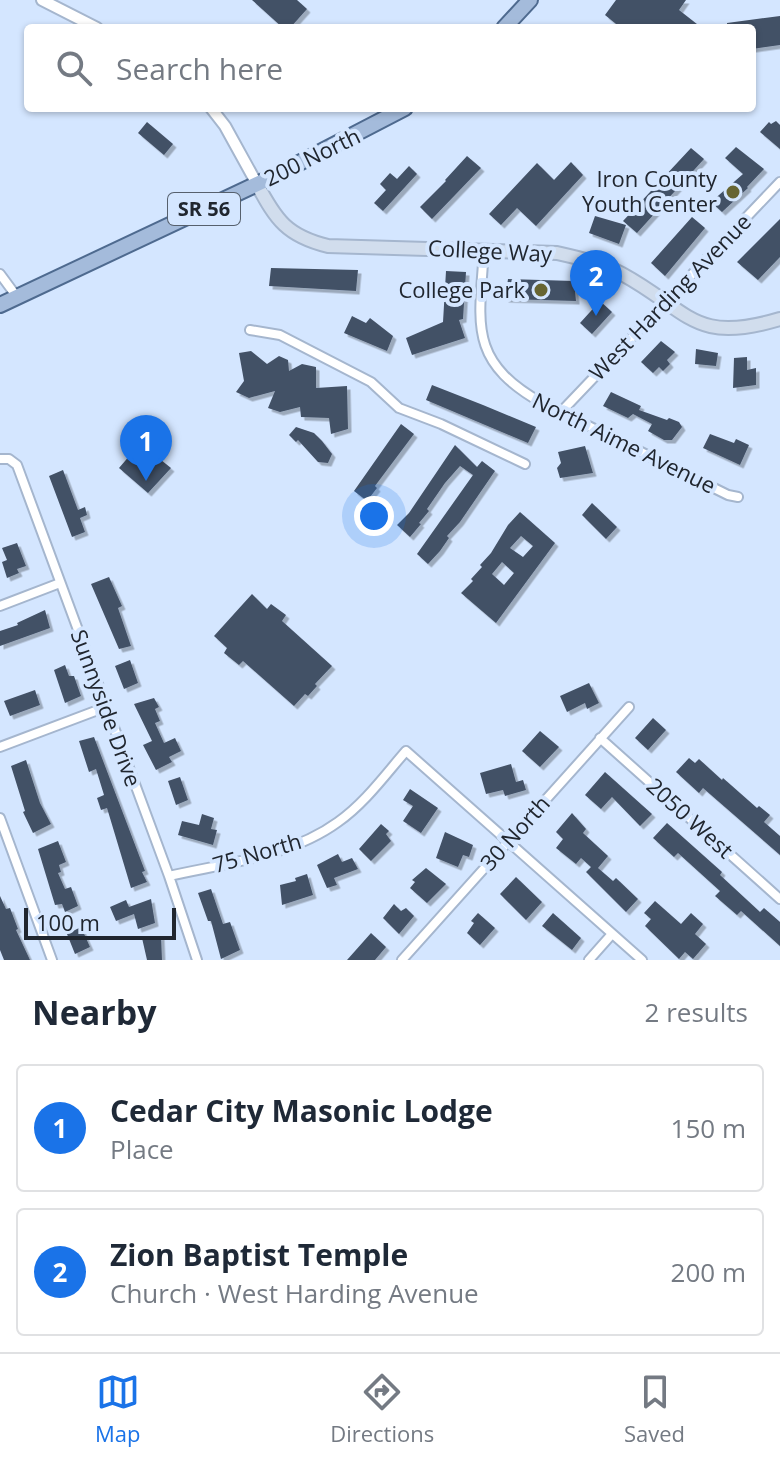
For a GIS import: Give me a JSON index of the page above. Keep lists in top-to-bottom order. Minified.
{"streets":{"main road":["200 North","SR 56","College Way"],"street":["West Harding Avenue","North Aime Avenue","Sunnyside Drive","2050 West","30 North","75 North"]},"crossings":[["200 North","College Way"],["College Way","West Harding Avenue"],["College Way","North Aime Avenue"],["West Harding Avenue","North Aime Avenue"],["Sunnyside Drive","75 North"],["2050 West","30 North"],["30 North","75 North"]],"places":["Iron County Youth Center","College Park"],"scale_bar":"100 m","page":{"search":"Search here","pins":["2","1"],"scale":"100 m","heading":["Nearby","2 results"],"list":[{"mark":"1","name":"Cedar City Masonic Lodge","note":"Place","value":"150 m"},{"mark":"2","name":"Zion Baptist Temple","note":"Church · West Harding Avenue","value":"200 m"}],"nav":["Map","Directions","Saved"]}}
